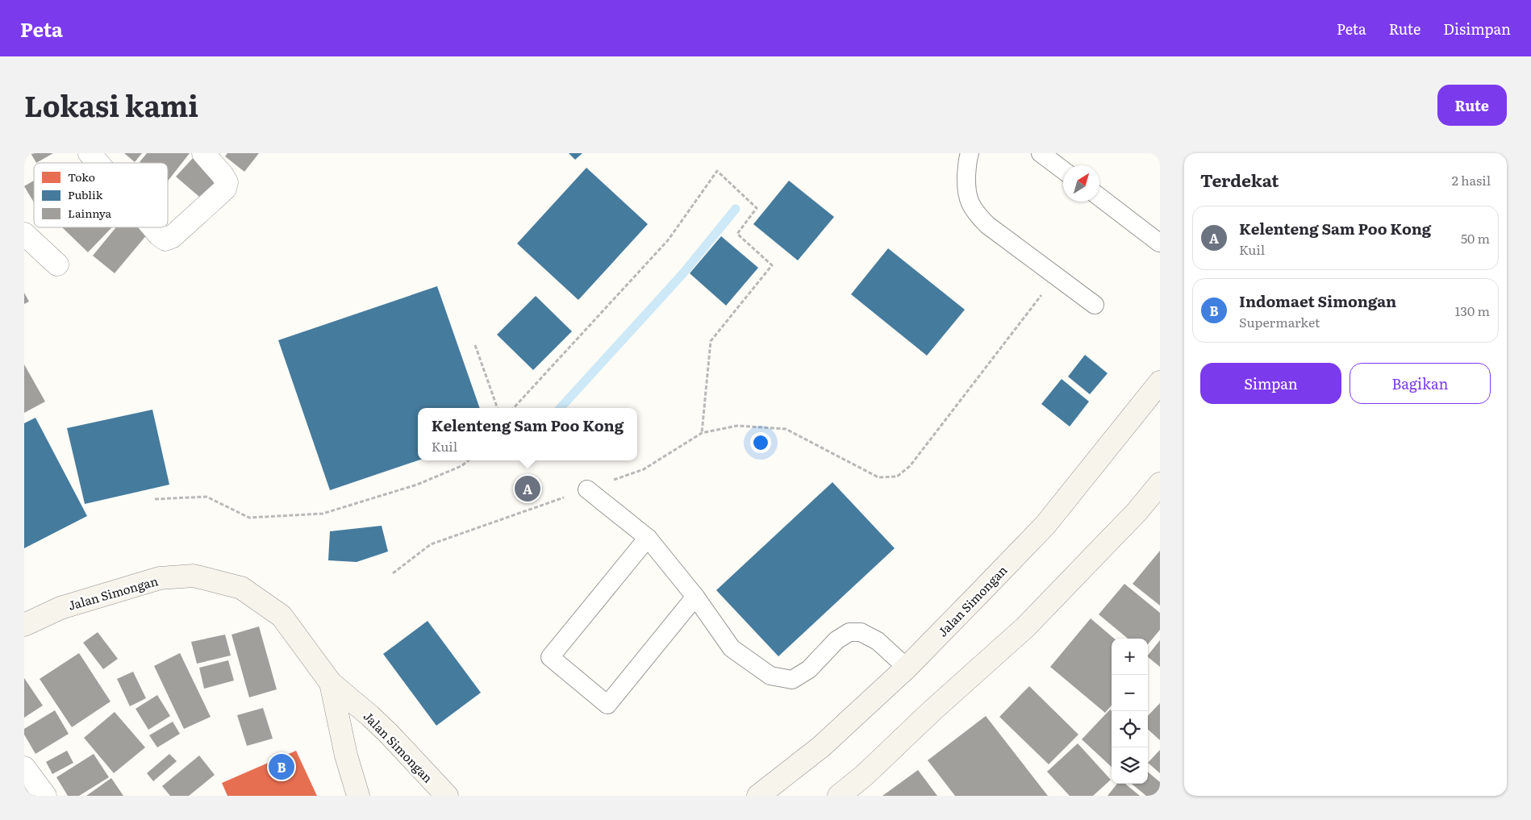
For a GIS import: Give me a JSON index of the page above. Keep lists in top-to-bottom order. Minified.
{"streets":{"main road":["Jalan Simongan"]},"legend":["Toko","Publik","Lainnya"],"north":"top right","page":{"header":"Peta","nav":["Peta","Rute","Disimpan"],"title":"Lokasi kami","buttons":["Rute",["Simpan","Bagikan"]],"heading":["Terdekat","2 hasil"],"list":[{"mark":"A","name":"Kelenteng Sam Poo Kong","note":"Kuil","value":"50 m"},{"mark":"B","name":"Indomaet Simongan","note":"Supermarket","value":"130 m"}],"popup":["Kelenteng Sam Poo Kong","Kuil"],"pins":["A","B"],"map_buttons":["+","−"]}}
